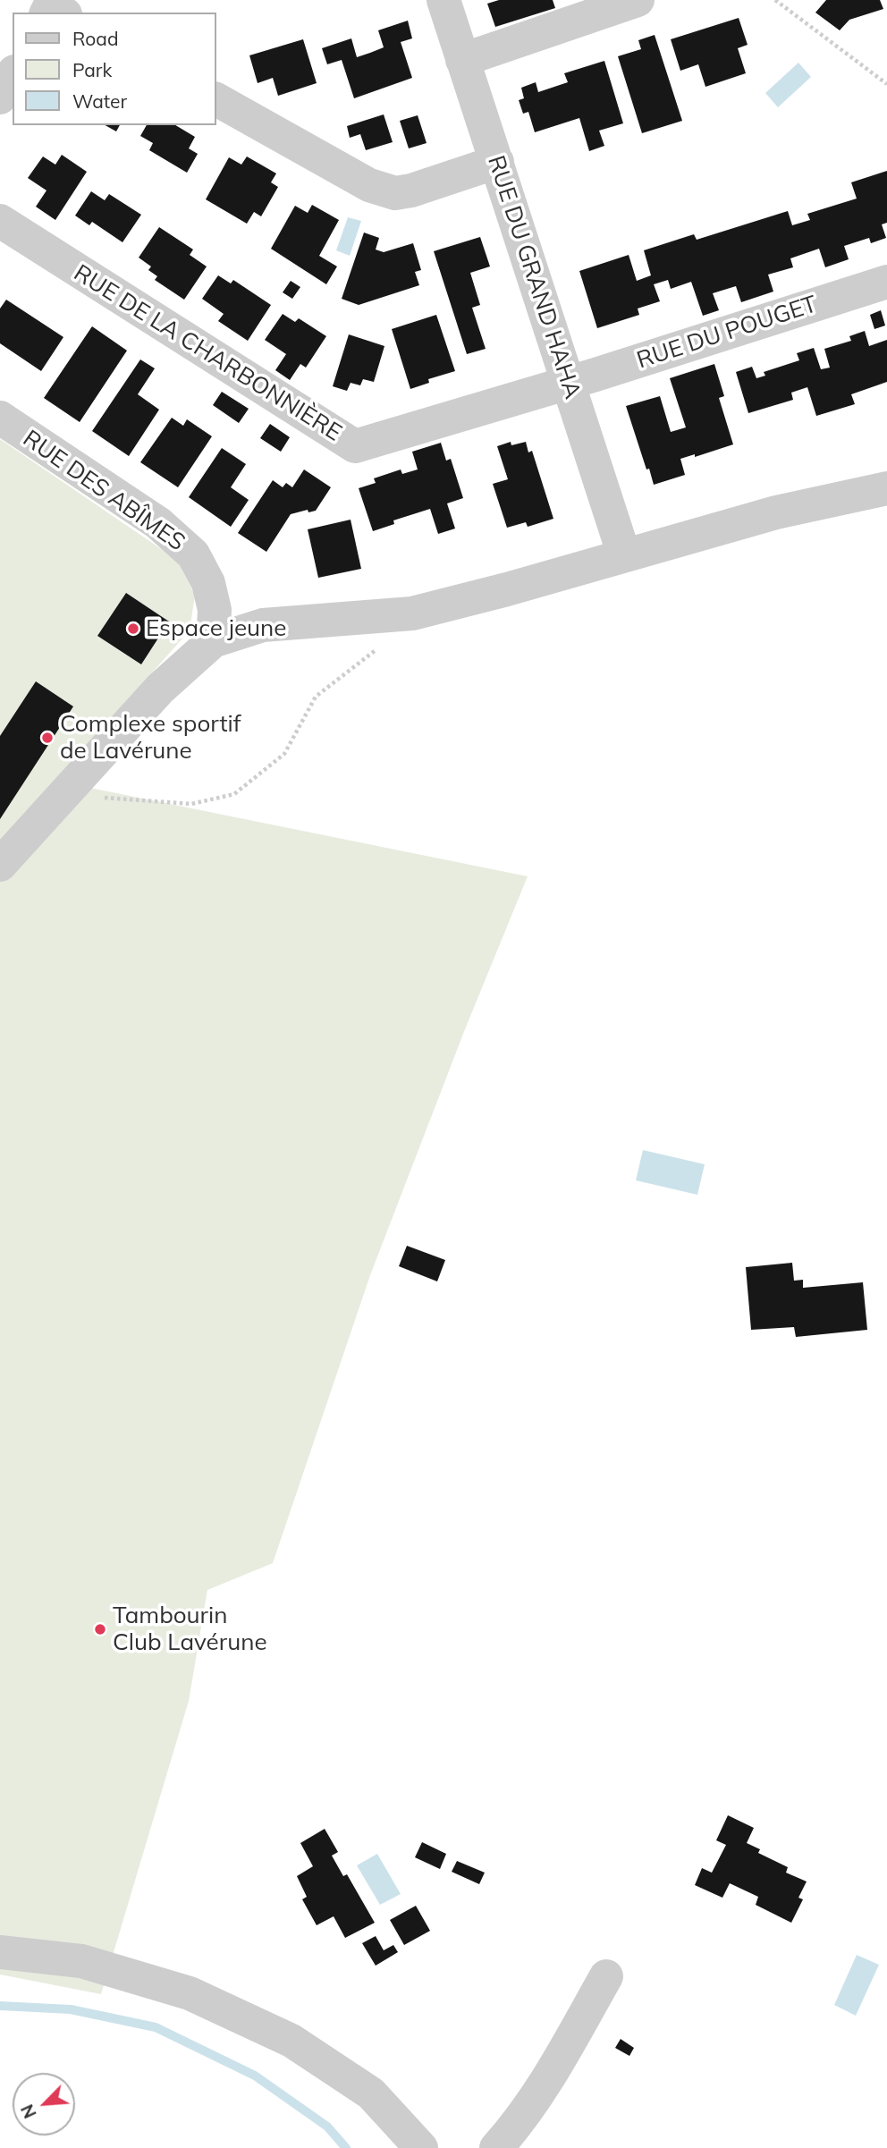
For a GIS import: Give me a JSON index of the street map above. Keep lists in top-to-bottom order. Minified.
{"streets":{"street":["RUE DU GRAND HAHA","RUE DU POUGET","RUE DE LA CHARBONNIÈRE","RUE DES ABÎMES"]},"crossings":[["RUE DU GRAND HAHA","RUE DU POUGET"],["RUE DU GRAND HAHA","RUE DE LA CHARBONNIÈRE"],["RUE DU POUGET","RUE DE LA CHARBONNIÈRE"]],"places":["Espace jeune","Complexe sportif de Lavérune","Tambourin Club Lavérune"],"legend":["Road","Park","Water"],"north":"bottom left"}
